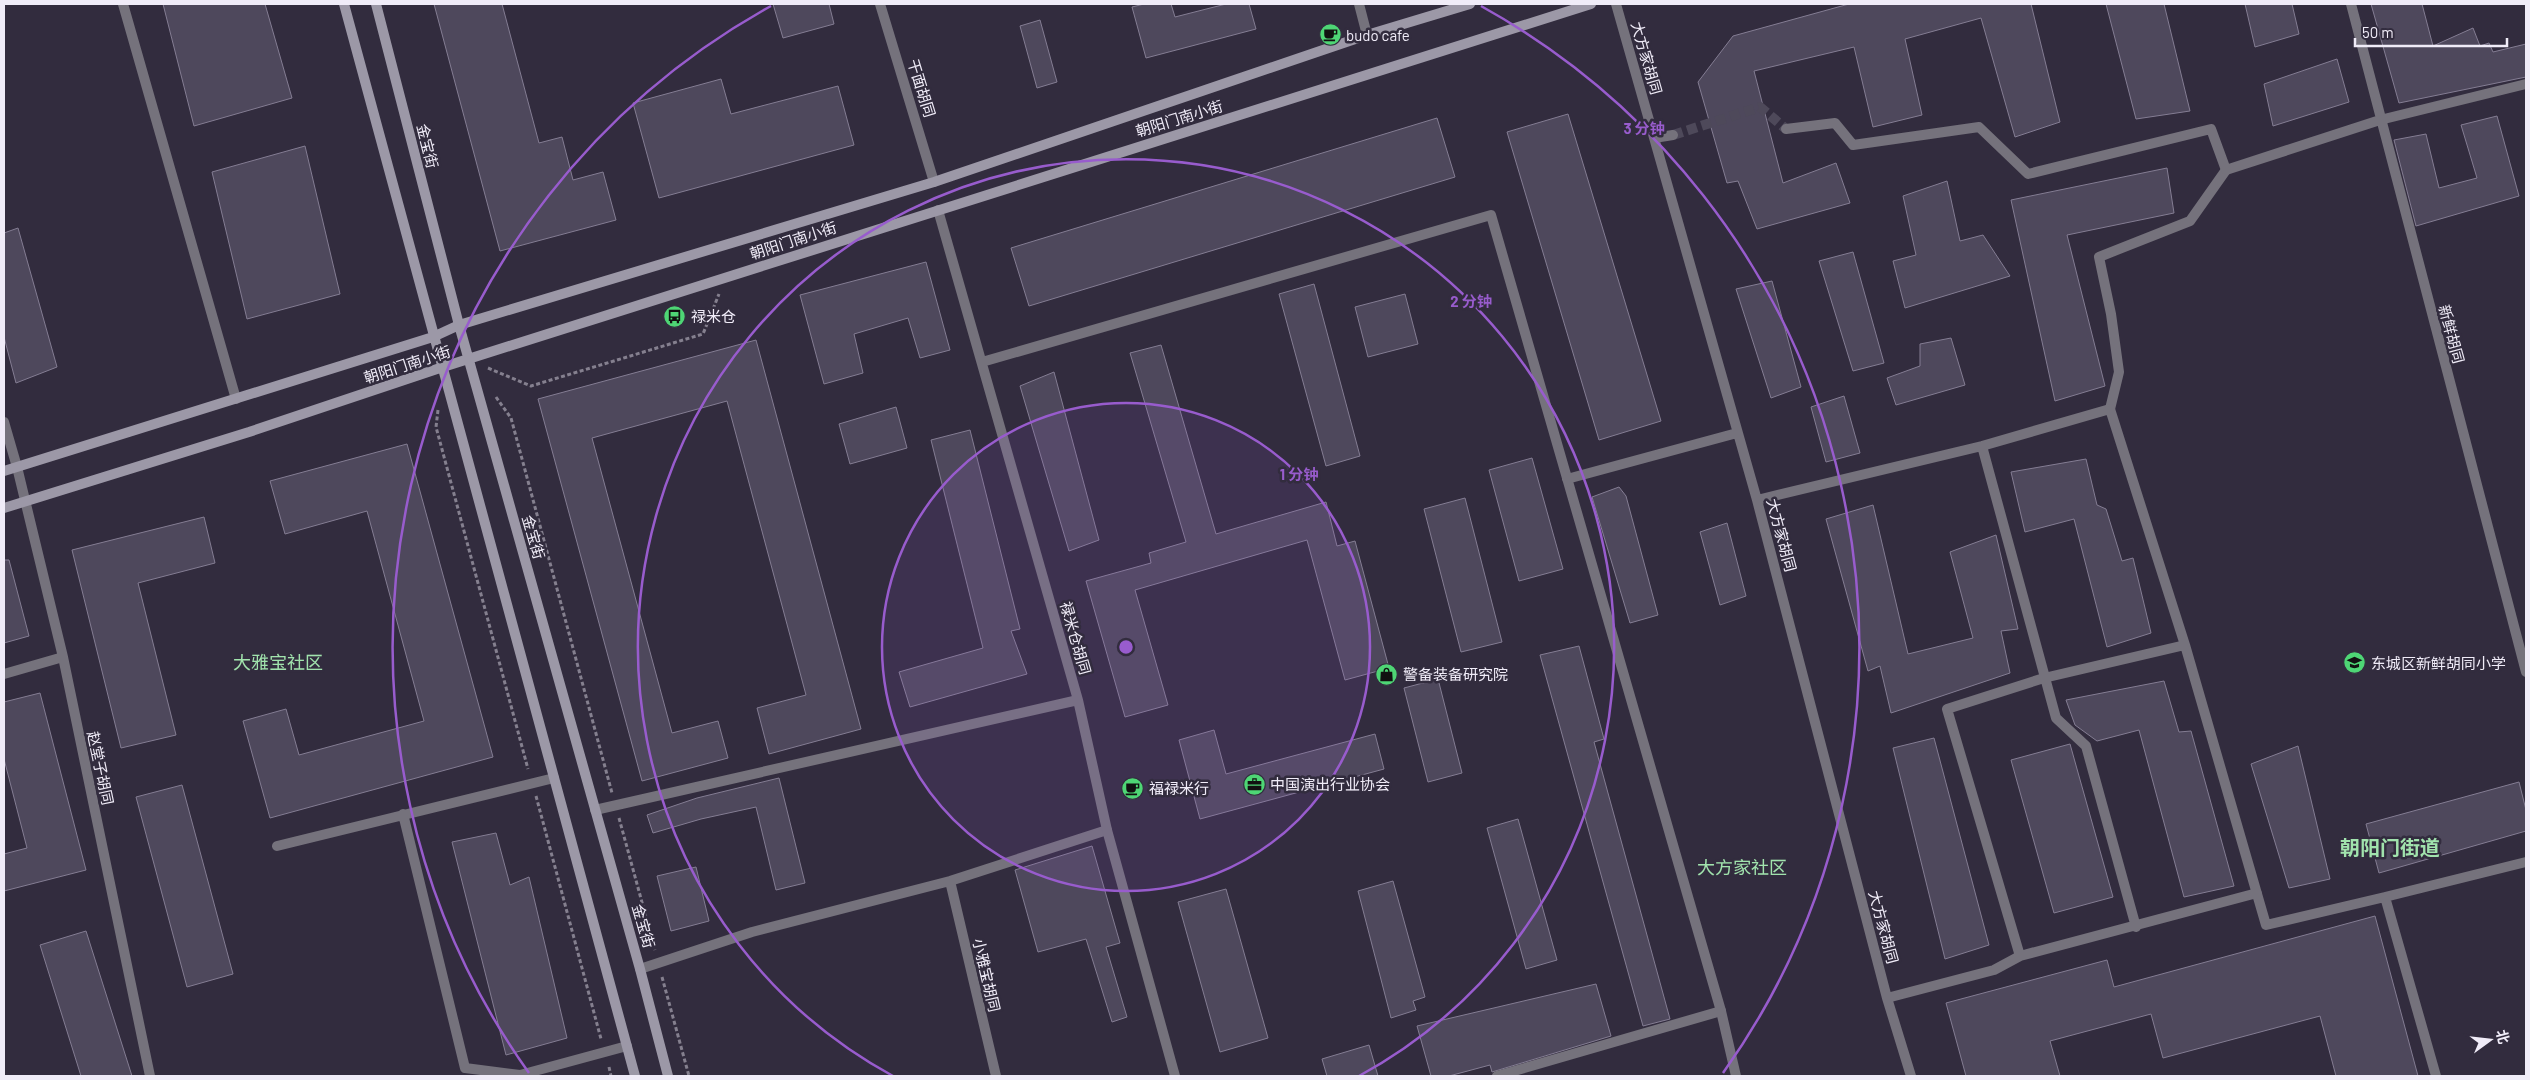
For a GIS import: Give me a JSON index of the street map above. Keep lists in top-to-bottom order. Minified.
{"streets":{"main road":["朝阳门南小街","金宝街"],"street":["大方家胡同","干面胡同","新鲜胡同","禄米仓胡同","赵堂子胡同","小雅宝胡同"]},"crossings":[["干面胡同","朝阳门南小街"],["朝阳门南小街","金宝街"],["朝阳门南小街","禄米仓胡同"],["朝阳门南小街","赵堂子胡同"]],"districts":["大雅宝社区","朝阳门街道","大方家社区"],"places":{"cafe":["budo cafe","福禄米行"],"bus stop":["禄米仓"],"school or university":["东城区新鲜胡同小学"],"shop":["警备装备研究院"],"office":["中国演出行业协会"]},"scale_bar":"50 m","north":"right","rings":["3 分钟","2 分钟","1 分钟"]}
